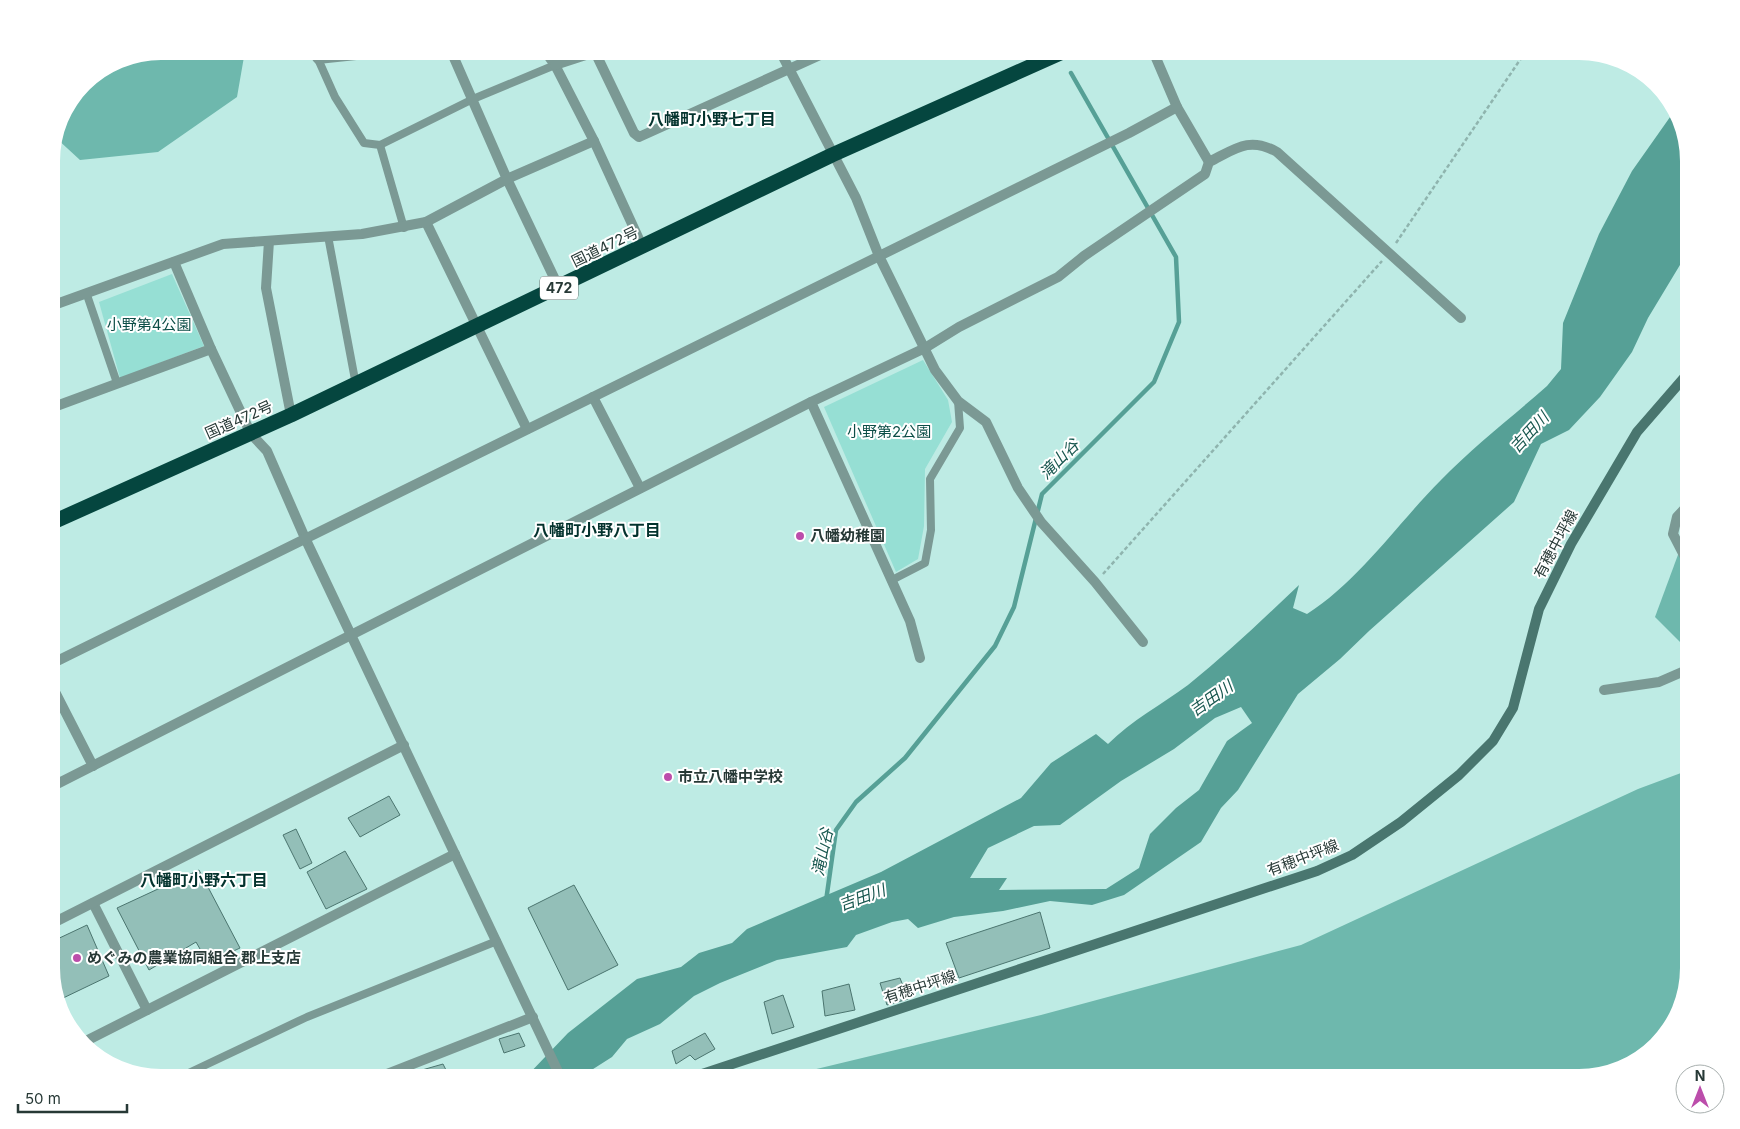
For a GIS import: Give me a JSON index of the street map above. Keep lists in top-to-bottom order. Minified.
{"streets":{"highway":["国道472号","472"],"main road":["有穂中坪線"]},"districts":["八幡町小野七丁目","八幡町小野八丁目","八幡町小野六丁目"],"water":["吉田川","滝山谷"],"parks":["小野第4公園","小野第2公園"],"places":["八幡幼稚園","市立八幡中学校","めぐみの農業協同組合 郡上支店"],"scale_bar":"50 m","north":"top"}
